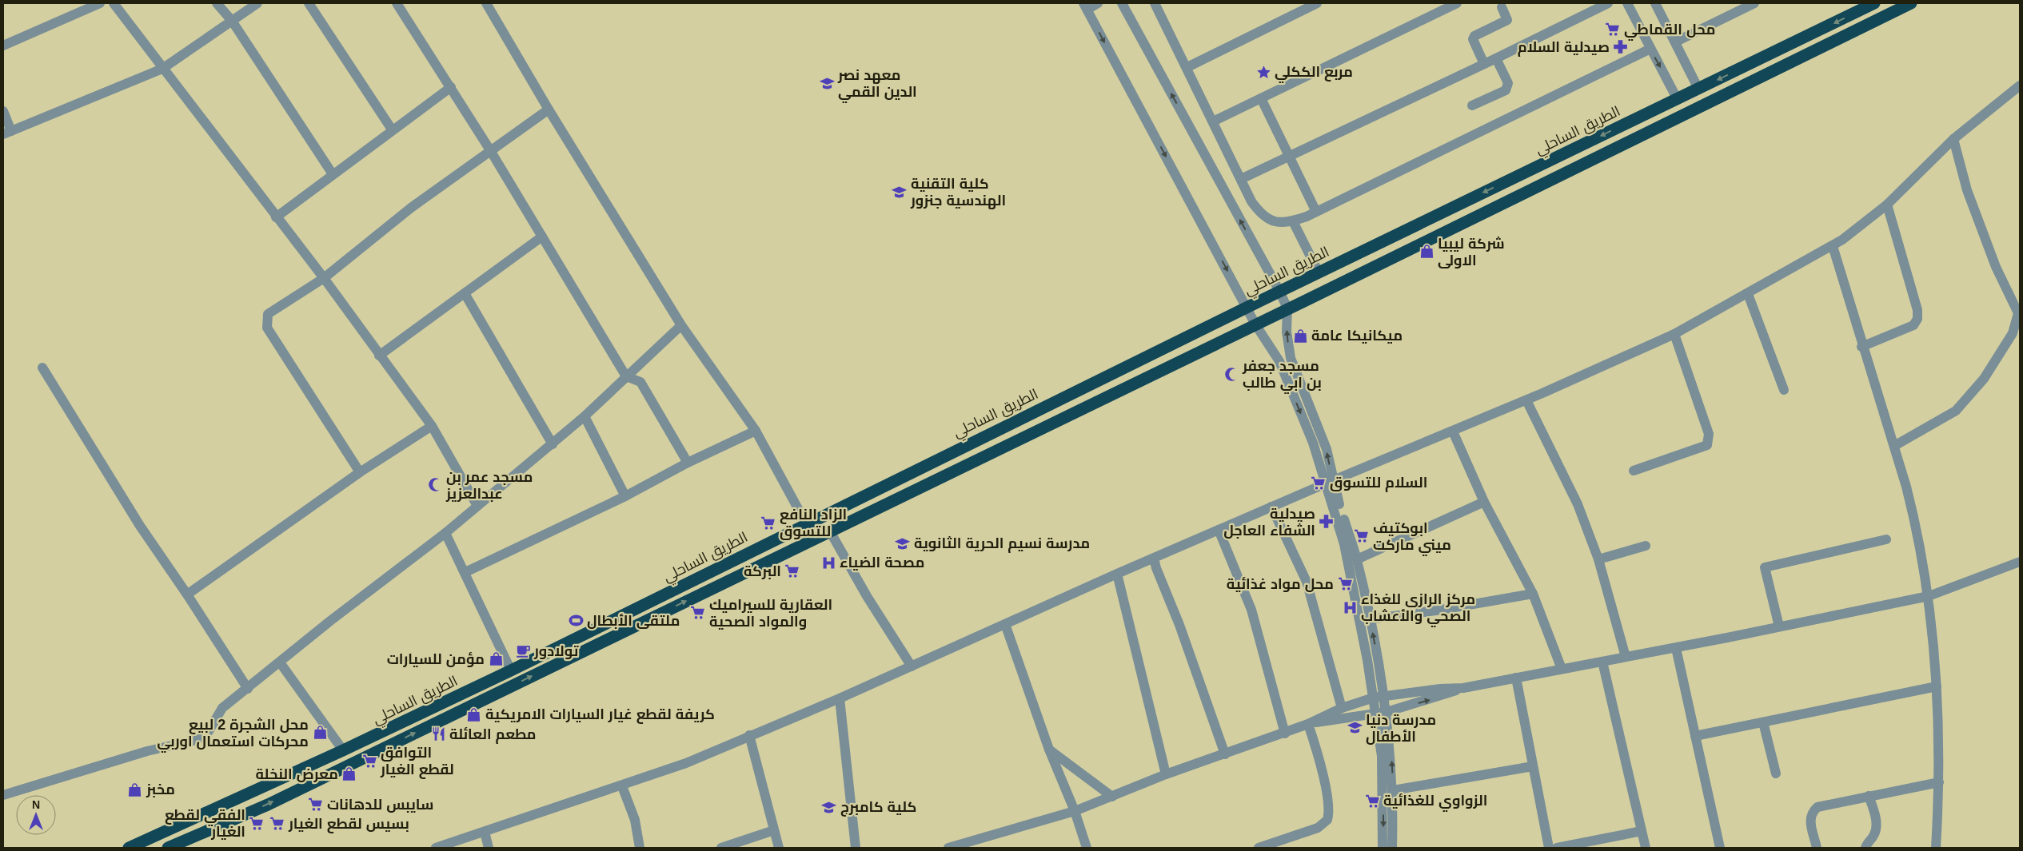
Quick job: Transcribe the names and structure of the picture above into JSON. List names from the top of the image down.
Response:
{
  "streets": {
    "highway": ["الطريق الساحلي"]
  },
  "places": {
    "supermarket": [
      "محل القماطي",
      "السلام للتسوق",
      "الزاد النافع للتسوق",
      "ابوكتيف ميني ماركت",
      "البركة",
      "محل مواد غذائية",
      "العقارية للسيراميك والمواد الصحية",
      "التوافق لقطع الغيار",
      "الزواوي للغذائية",
      "سايبس للدهانات",
      "الفقي لقطع الغيار",
      "بسيس لقطع الغيار"
    ],
    "pharmacy": ["صيدلية السلام", "صيدلية الشفاء العاجل"],
    "place": ["مربع الككلي"],
    "school or university": [
      "معهد نصر الدين القمي",
      "كلية التقنية الهندسية جنزور",
      "مدرسة نسيم الحرية الثانوية",
      "مدرسة دنيا الأطفال",
      "كلية كامبرج"
    ],
    "shop": [
      "شركة ليبيا الاولى",
      "ميكانيكا عامة",
      "مؤمن للسيارات",
      "كريفة لقطع غيار السيارات الامريكية",
      "محل الشجرة 2 لبيع محركات استعمال اوربي",
      "معرض النخلة",
      "مخبز"
    ],
    "mosque": ["مسجد جعفر بن ابي طالب", "مسجد عمر بن عبدالعزيز"],
    "hospital": ["مصحة الضياء", "مركز الرازي للغذاء الصحي والأعشاب"],
    "sports": ["ملتقى الأبطال"],
    "cafe": ["تولادور"],
    "restaurant": ["مطعم العائلة"]
  },
  "north": "top"
}
